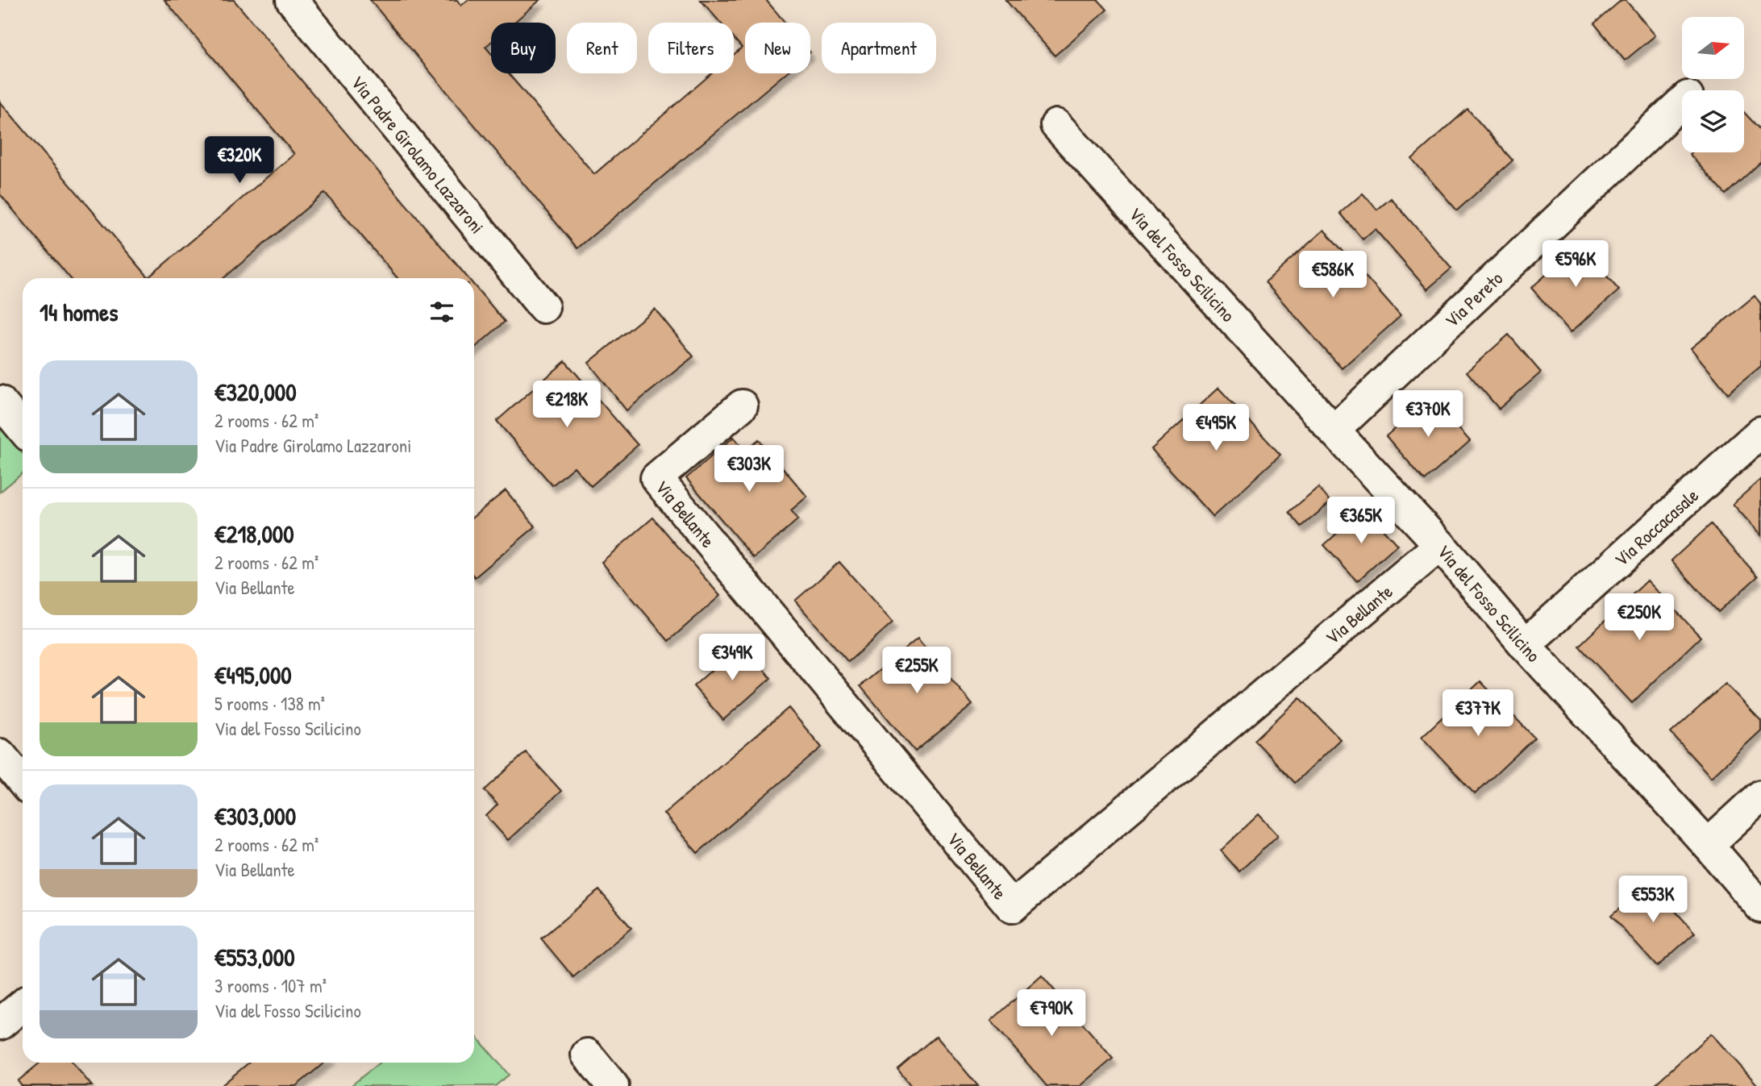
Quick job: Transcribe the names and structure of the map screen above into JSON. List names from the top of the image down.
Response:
{
  "streets": {
    "street": [
      "Via Padre Girolamo Lazzaroni",
      "Via del Fosso Scilicino",
      "Via Pereto",
      "Via Bellante",
      "Via Roccacasale"
    ]
  },
  "crossings": [
    ["Via del Fosso Scilicino", "Via Pereto"],
    ["Via del Fosso Scilicino", "Via Bellante"],
    ["Via del Fosso Scilicino", "Via Roccacasale"]
  ],
  "north": "right",
  "page": {
    "chip": [
      "Buy",
      "Rent",
      "Filters",
      "New",
      "Apartment"
    ],
    "price": [
      "€320K",
      "€596K",
      "€586K",
      "€218K",
      "€370K",
      "€495K",
      "€303K",
      "€365K",
      "€250K",
      "€349K",
      "€255K",
      "€377K",
      "€553K",
      "€790K"
    ],
    "heading": "14 homes",
    "list": [
      {
        "name": "€320,000",
        "note": "2 rooms · 62 m² · Via Padre Girolamo Lazzaroni"
      },
      {
        "name": "€218,000",
        "note": "2 rooms · 62 m² · Via Bellante"
      },
      {
        "name": "€495,000",
        "note": "5 rooms · 138 m² · Via del Fosso Scilicino"
      },
      {
        "name": "€303,000",
        "note": "2 rooms · 62 m² · Via Bellante"
      },
      {
        "name": "€553,000",
        "note": "3 rooms · 107 m² · Via del Fosso Scilicino"
      }
    ]
  }
}
